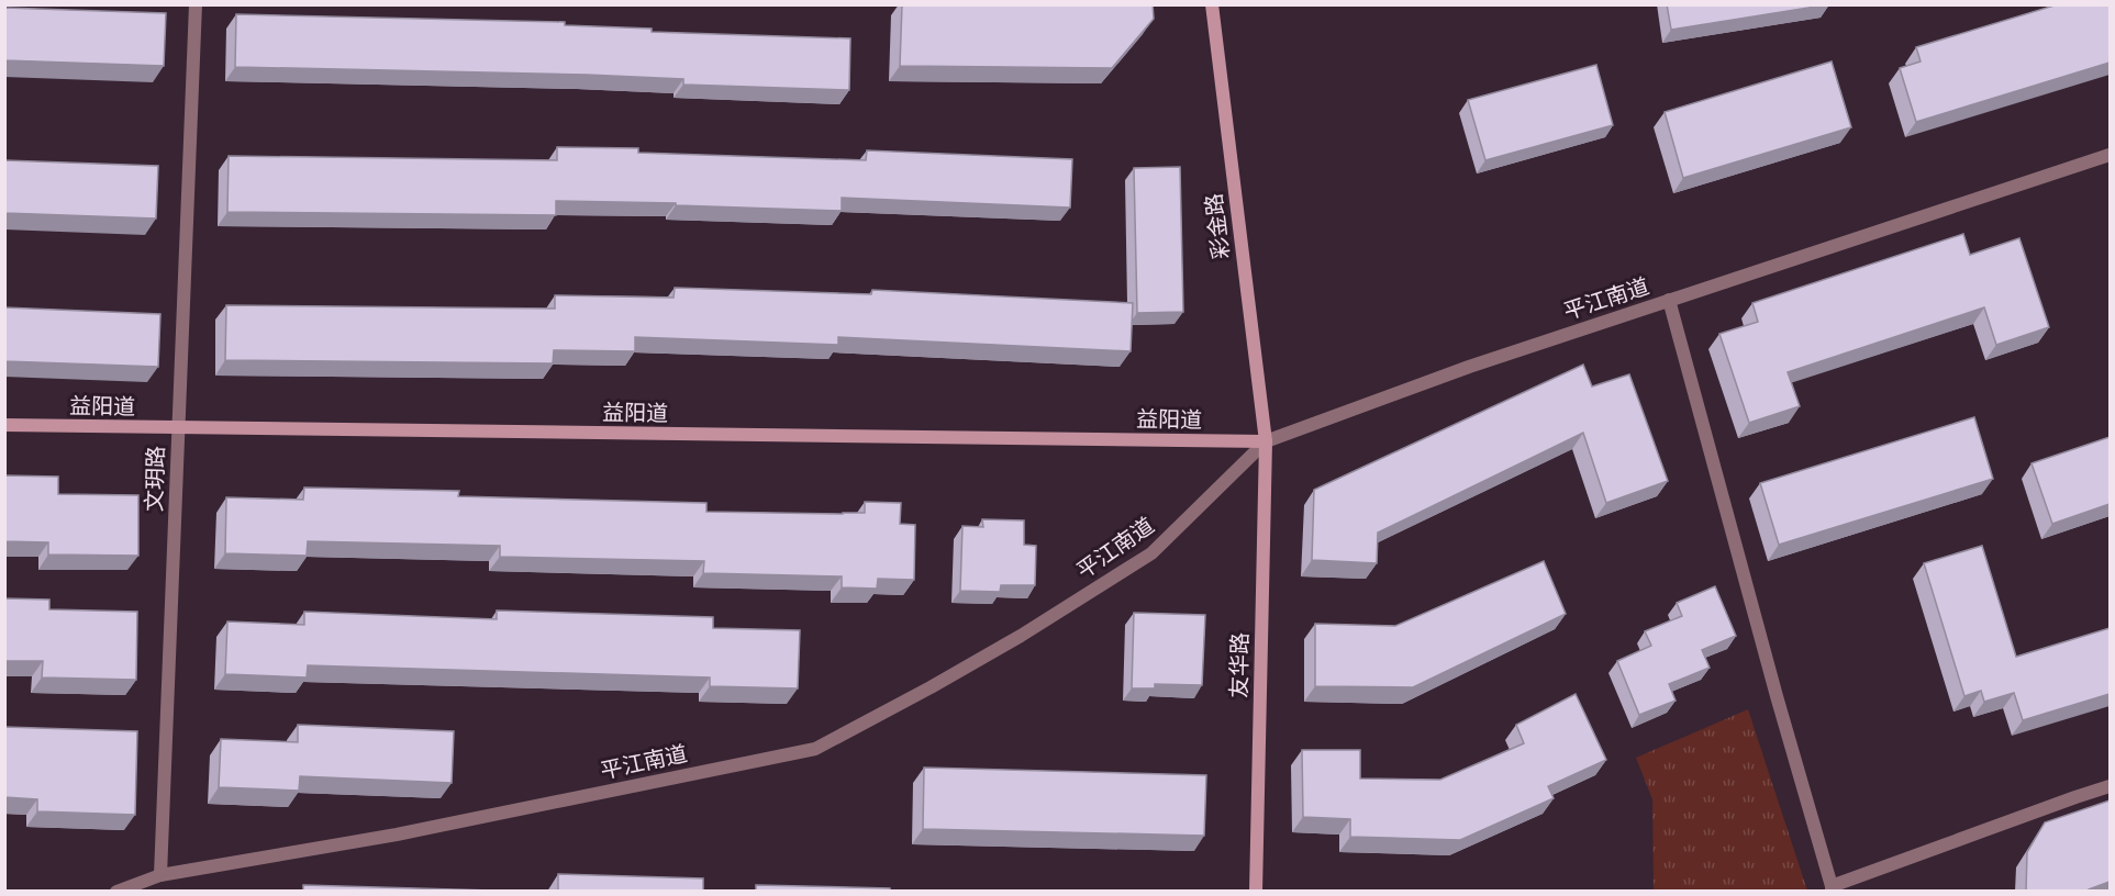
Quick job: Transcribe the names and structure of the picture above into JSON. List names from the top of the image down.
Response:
{
  "streets": {
    "street": [
      "彩金路",
      "平江南道",
      "益阳道",
      "文玥路",
      "友华路"
    ]
  },
  "crossings": [
    ["彩金路", "平江南道"],
    ["彩金路", "益阳道"],
    ["彩金路", "友华路"],
    ["平江南道", "益阳道"],
    ["平江南道", "文玥路"],
    ["平江南道", "友华路"],
    ["益阳道", "文玥路"],
    ["益阳道", "友华路"]
  ]
}
